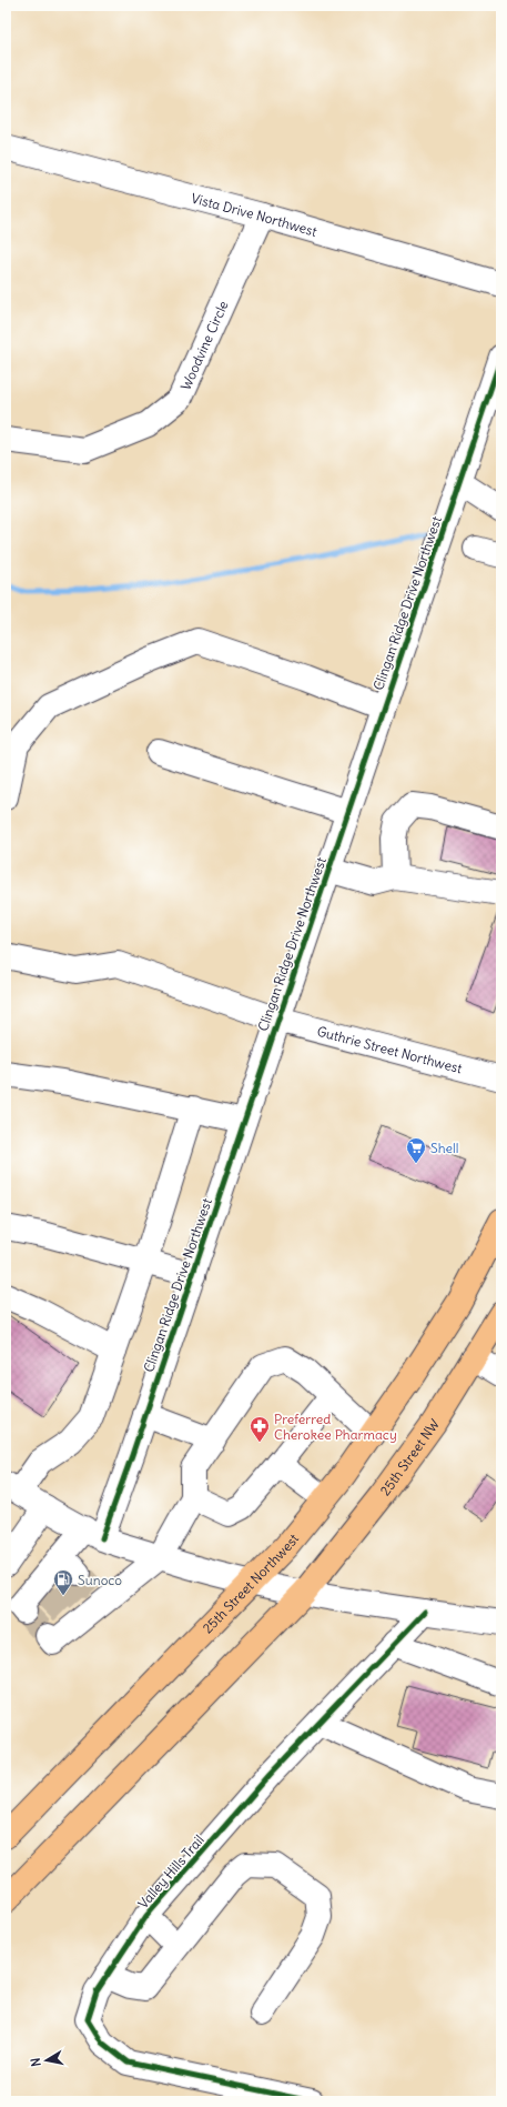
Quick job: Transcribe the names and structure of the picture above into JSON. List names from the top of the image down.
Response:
{
  "streets": {
    "highway": ["25th Street NW", "25th Street Northwest"],
    "street": [
      "Vista Drive Northwest",
      "Woodvine Circle",
      "Clingan Ridge Drive Northwest",
      "Guthrie Street Northwest",
      "Valley Hills Trail"
    ]
  },
  "crossings": [
    ["Vista Drive Northwest", "Woodvine Circle"],
    ["Clingan Ridge Drive Northwest", "Guthrie Street Northwest"]
  ],
  "places": {
    "supermarket": ["Shell"],
    "pharmacy": ["Preferred Cherokee Pharmacy"],
    "fuel station": ["Sunoco"]
  },
  "north": "left"
}
